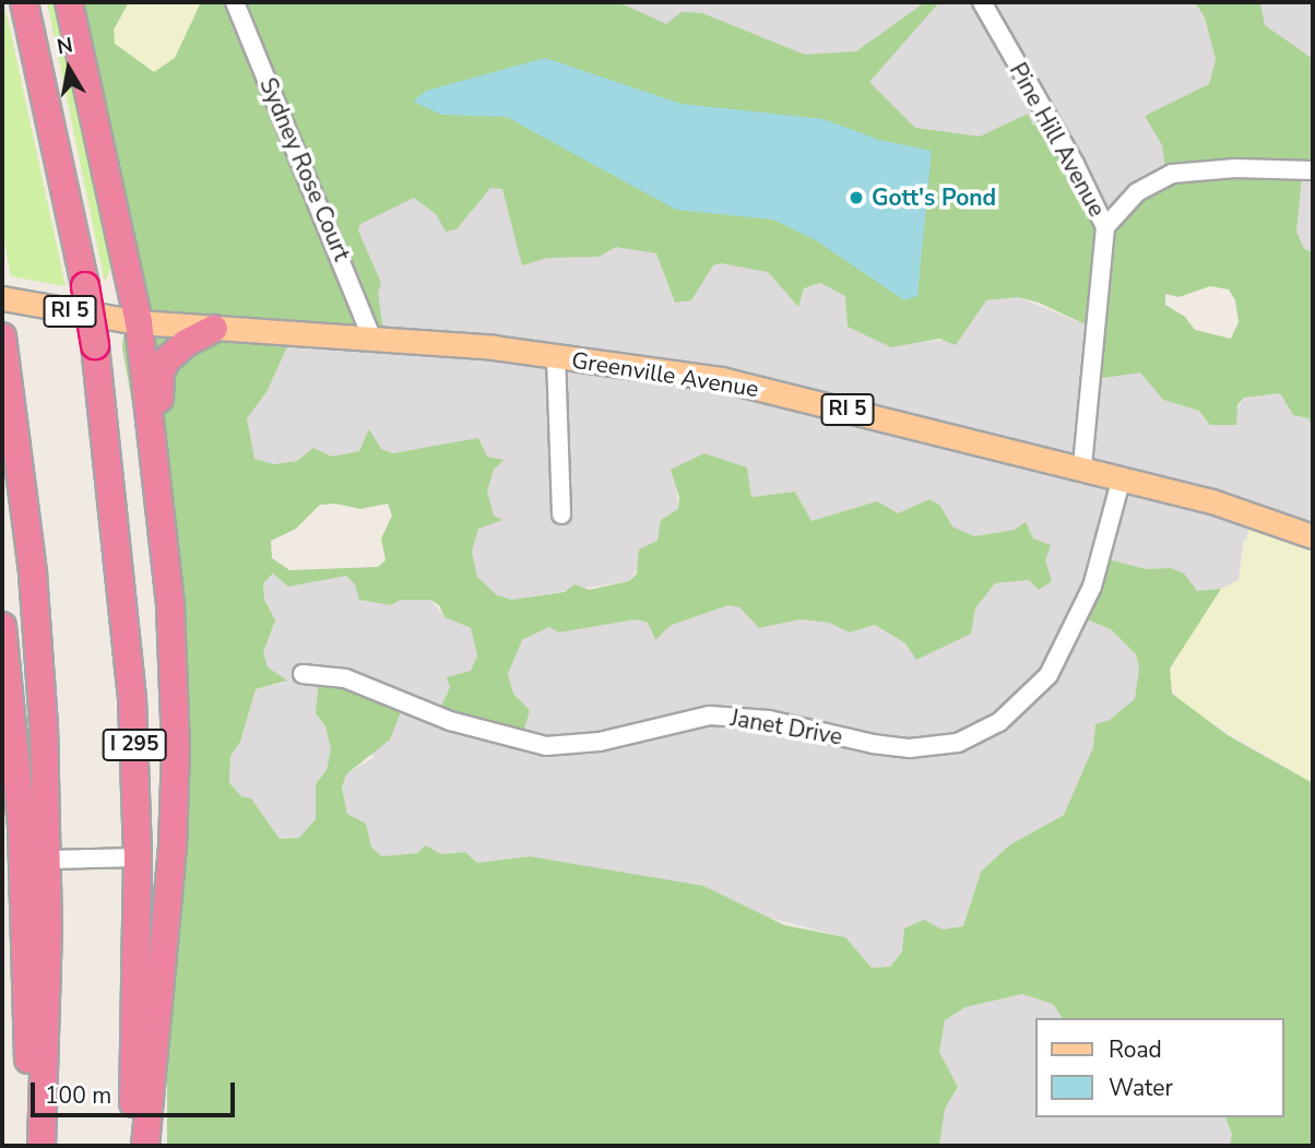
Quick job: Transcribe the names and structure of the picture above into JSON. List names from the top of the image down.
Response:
{
  "streets": {
    "highway": ["I 295"],
    "main road": ["RI 5", "Greenville Avenue"],
    "street": ["Pine Hill Avenue", "Sydney Rose Court", "Janet Drive"]
  },
  "crossings": [
    ["Pine Hill Avenue", "Greenville Avenue"],
    ["Sydney Rose Court", "Greenville Avenue"],
    ["Greenville Avenue", "Janet Drive"]
  ],
  "places": ["Gott's Pond"],
  "legend": ["Road", "Water"],
  "scale_bar": "100 m",
  "north": "top"
}
